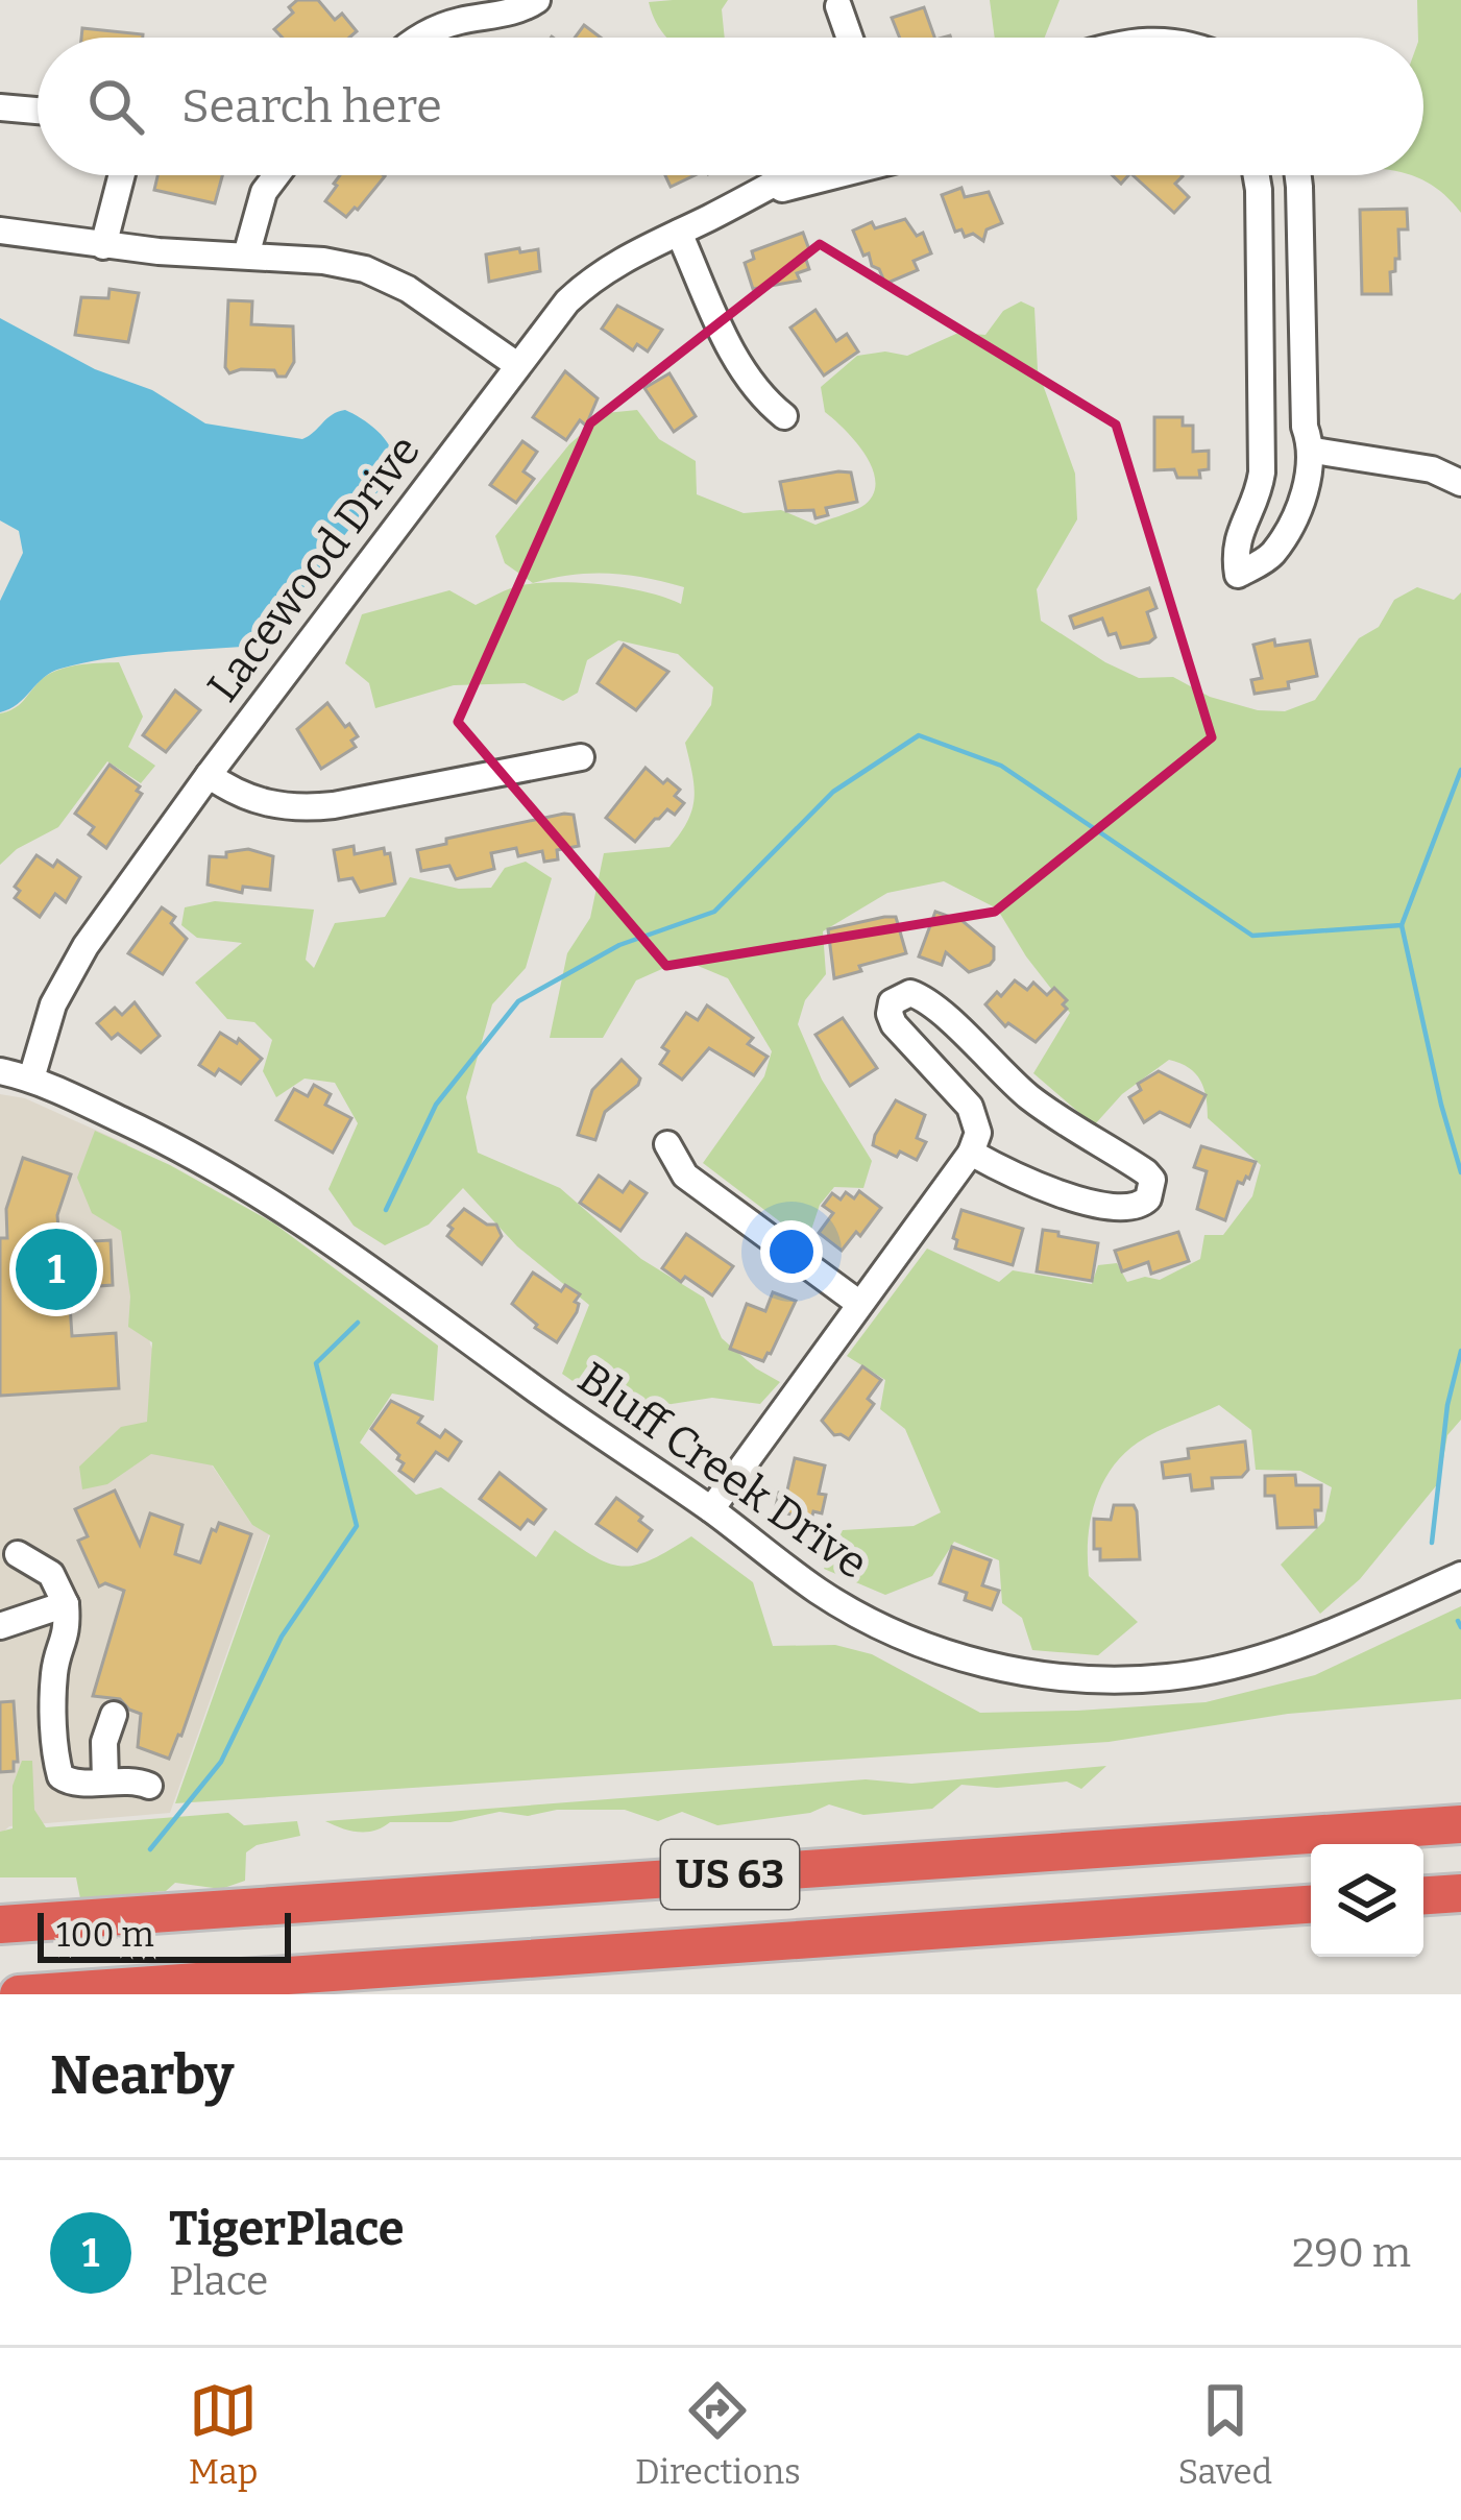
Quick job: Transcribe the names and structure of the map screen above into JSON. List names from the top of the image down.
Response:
{
  "streets": {
    "highway": ["US 63"],
    "street": ["Lacewood Drive", "Bluff Creek Drive"]
  },
  "crossings": [
    ["Lacewood Drive", "Bluff Creek Drive"]
  ],
  "scale_bar": "100 m",
  "page": {
    "search": "Search here",
    "pins": "1",
    "scale": "100 m",
    "heading": "Nearby",
    "list": [
      {
        "mark": "1",
        "name": "TigerPlace",
        "note": "Place",
        "value": "290 m"
      }
    ],
    "nav": ["Map", "Directions", "Saved"]
  }
}
